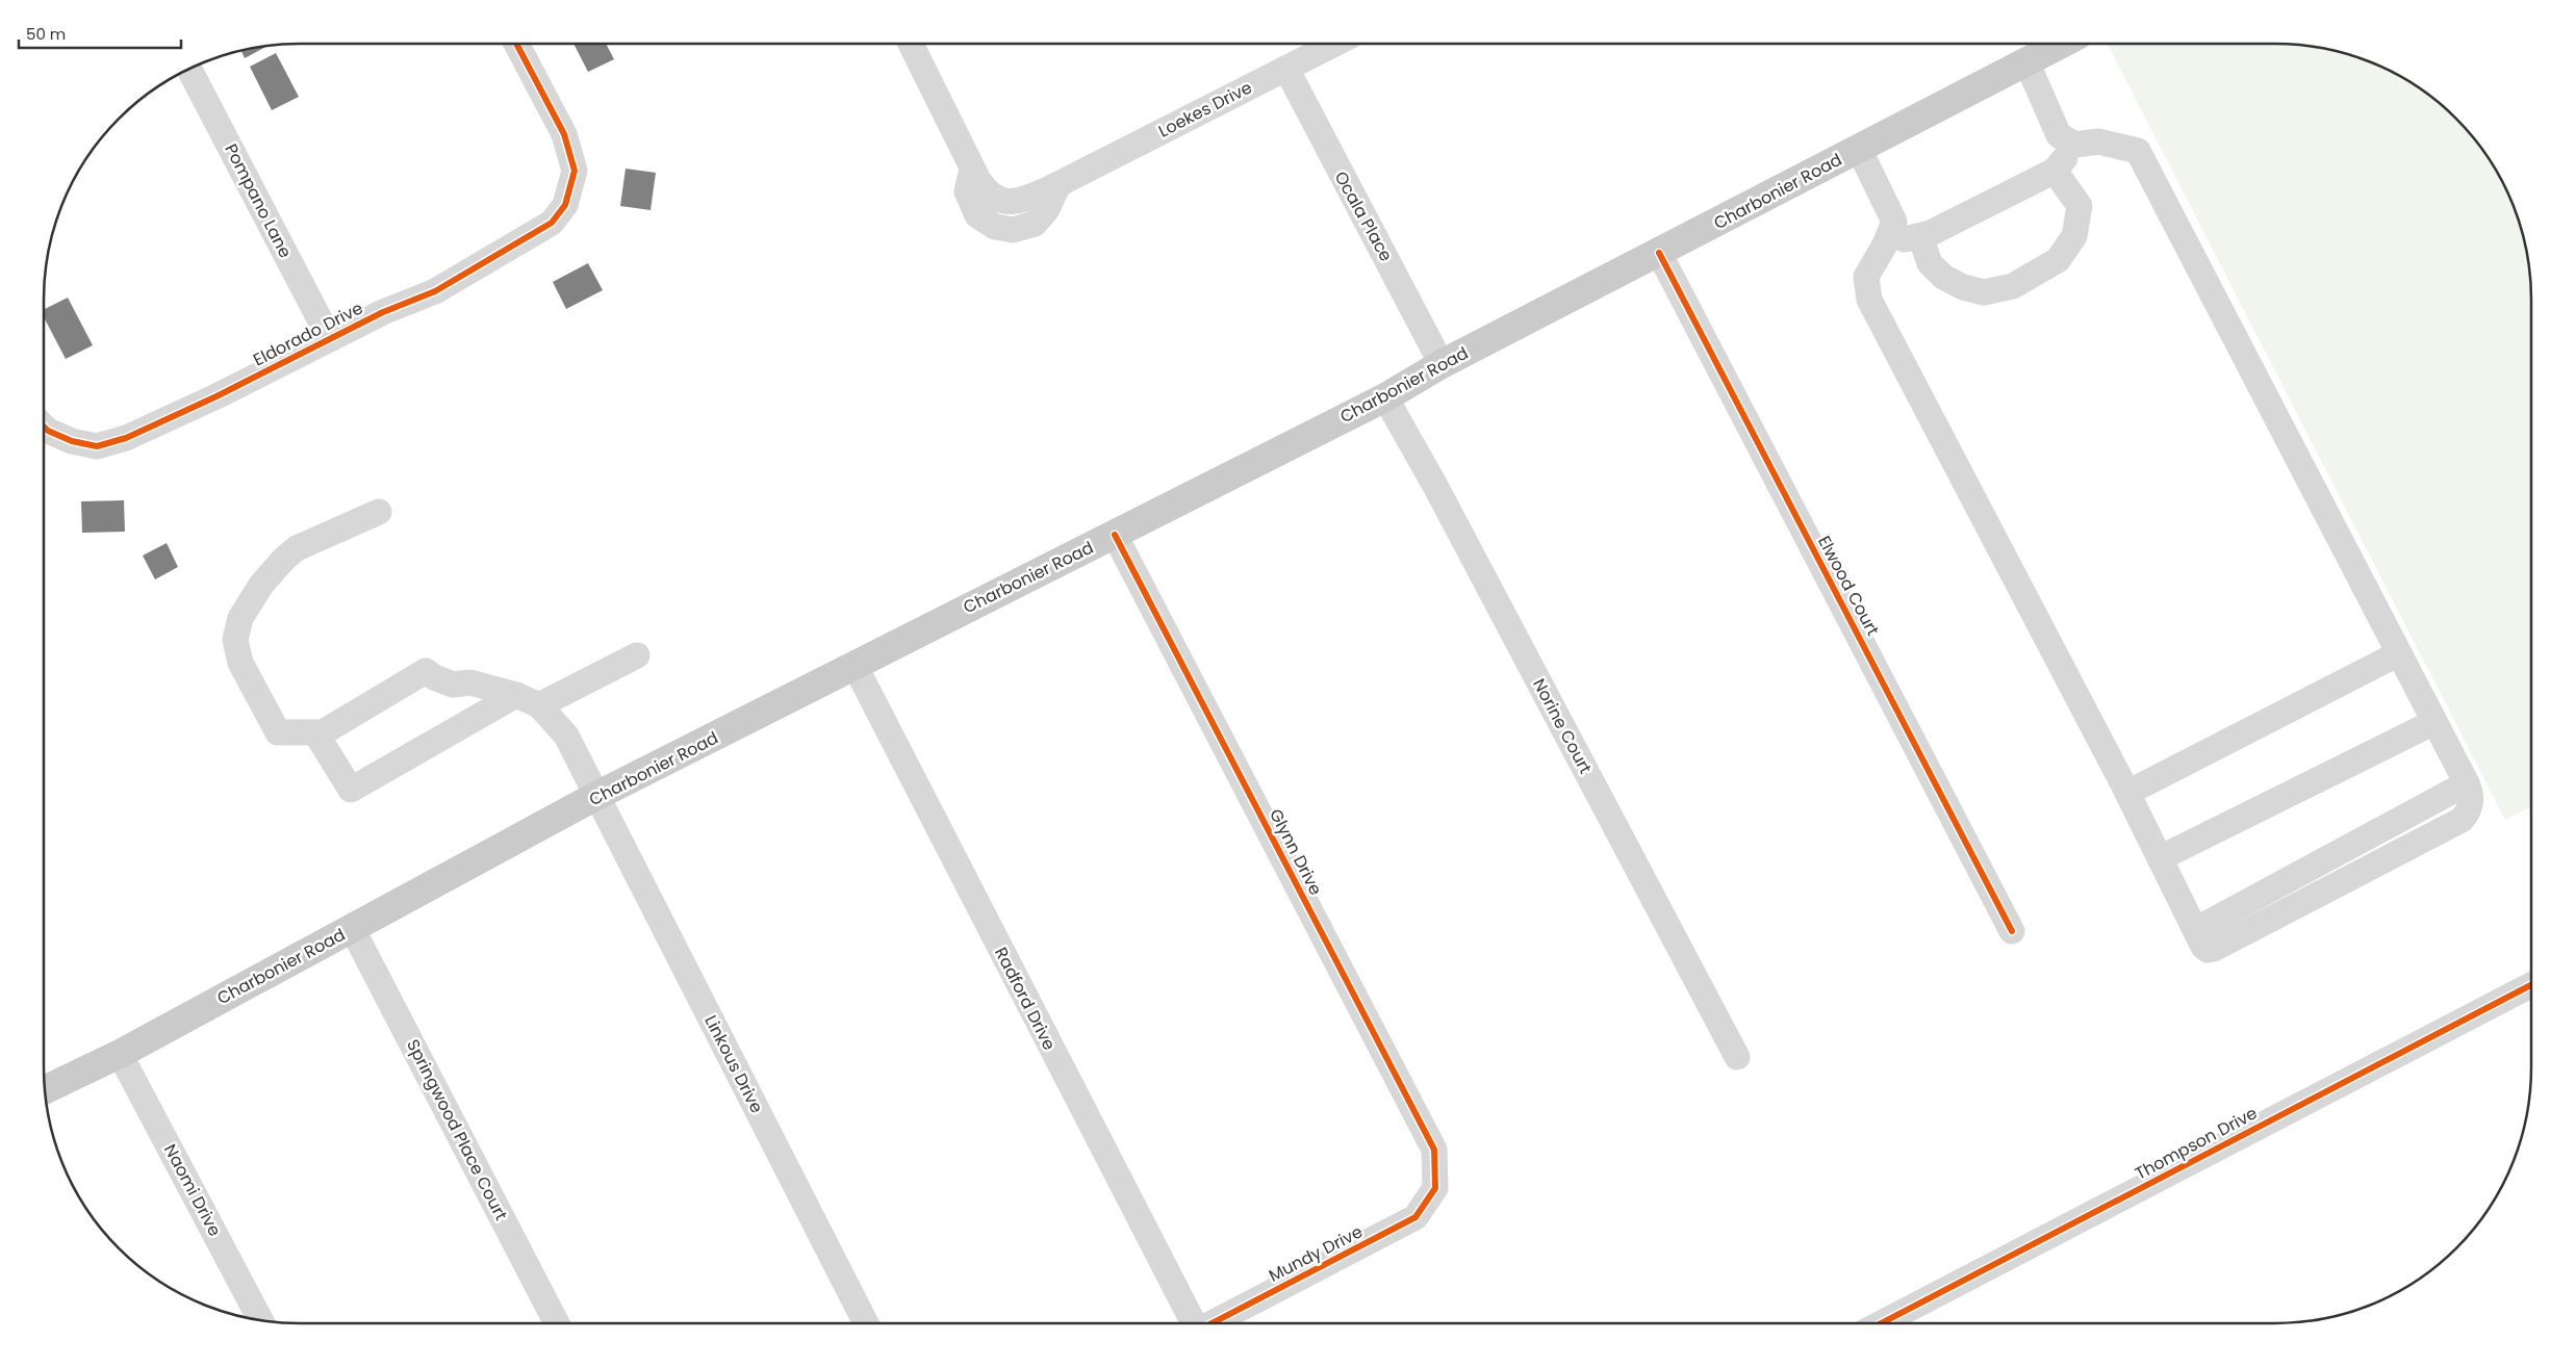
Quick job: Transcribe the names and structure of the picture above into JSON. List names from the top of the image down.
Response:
{
  "streets": {
    "main road": ["Charbonier Road"],
    "street": [
      "Loekes Drive",
      "Pompano Lane",
      "Ocala Place",
      "Eldorado Drive",
      "Elwood Court",
      "Norine Court",
      "Glynn Drive",
      "Radford Drive",
      "Linkous Drive",
      "Springwood Place Court",
      "Thompson Drive",
      "Naomi Drive",
      "Mundy Drive"
    ]
  },
  "crossings": [
    ["Loekes Drive", "Ocala Place"],
    ["Charbonier Road", "Ocala Place"],
    ["Charbonier Road", "Elwood Court"],
    ["Charbonier Road", "Norine Court"],
    ["Charbonier Road", "Glynn Drive"],
    ["Charbonier Road", "Radford Drive"],
    ["Charbonier Road", "Linkous Drive"],
    ["Charbonier Road", "Springwood Place Court"],
    ["Charbonier Road", "Naomi Drive"],
    ["Pompano Lane", "Eldorado Drive"],
    ["Glynn Drive", "Mundy Drive"]
  ],
  "scale_bar": "50 m"
}
